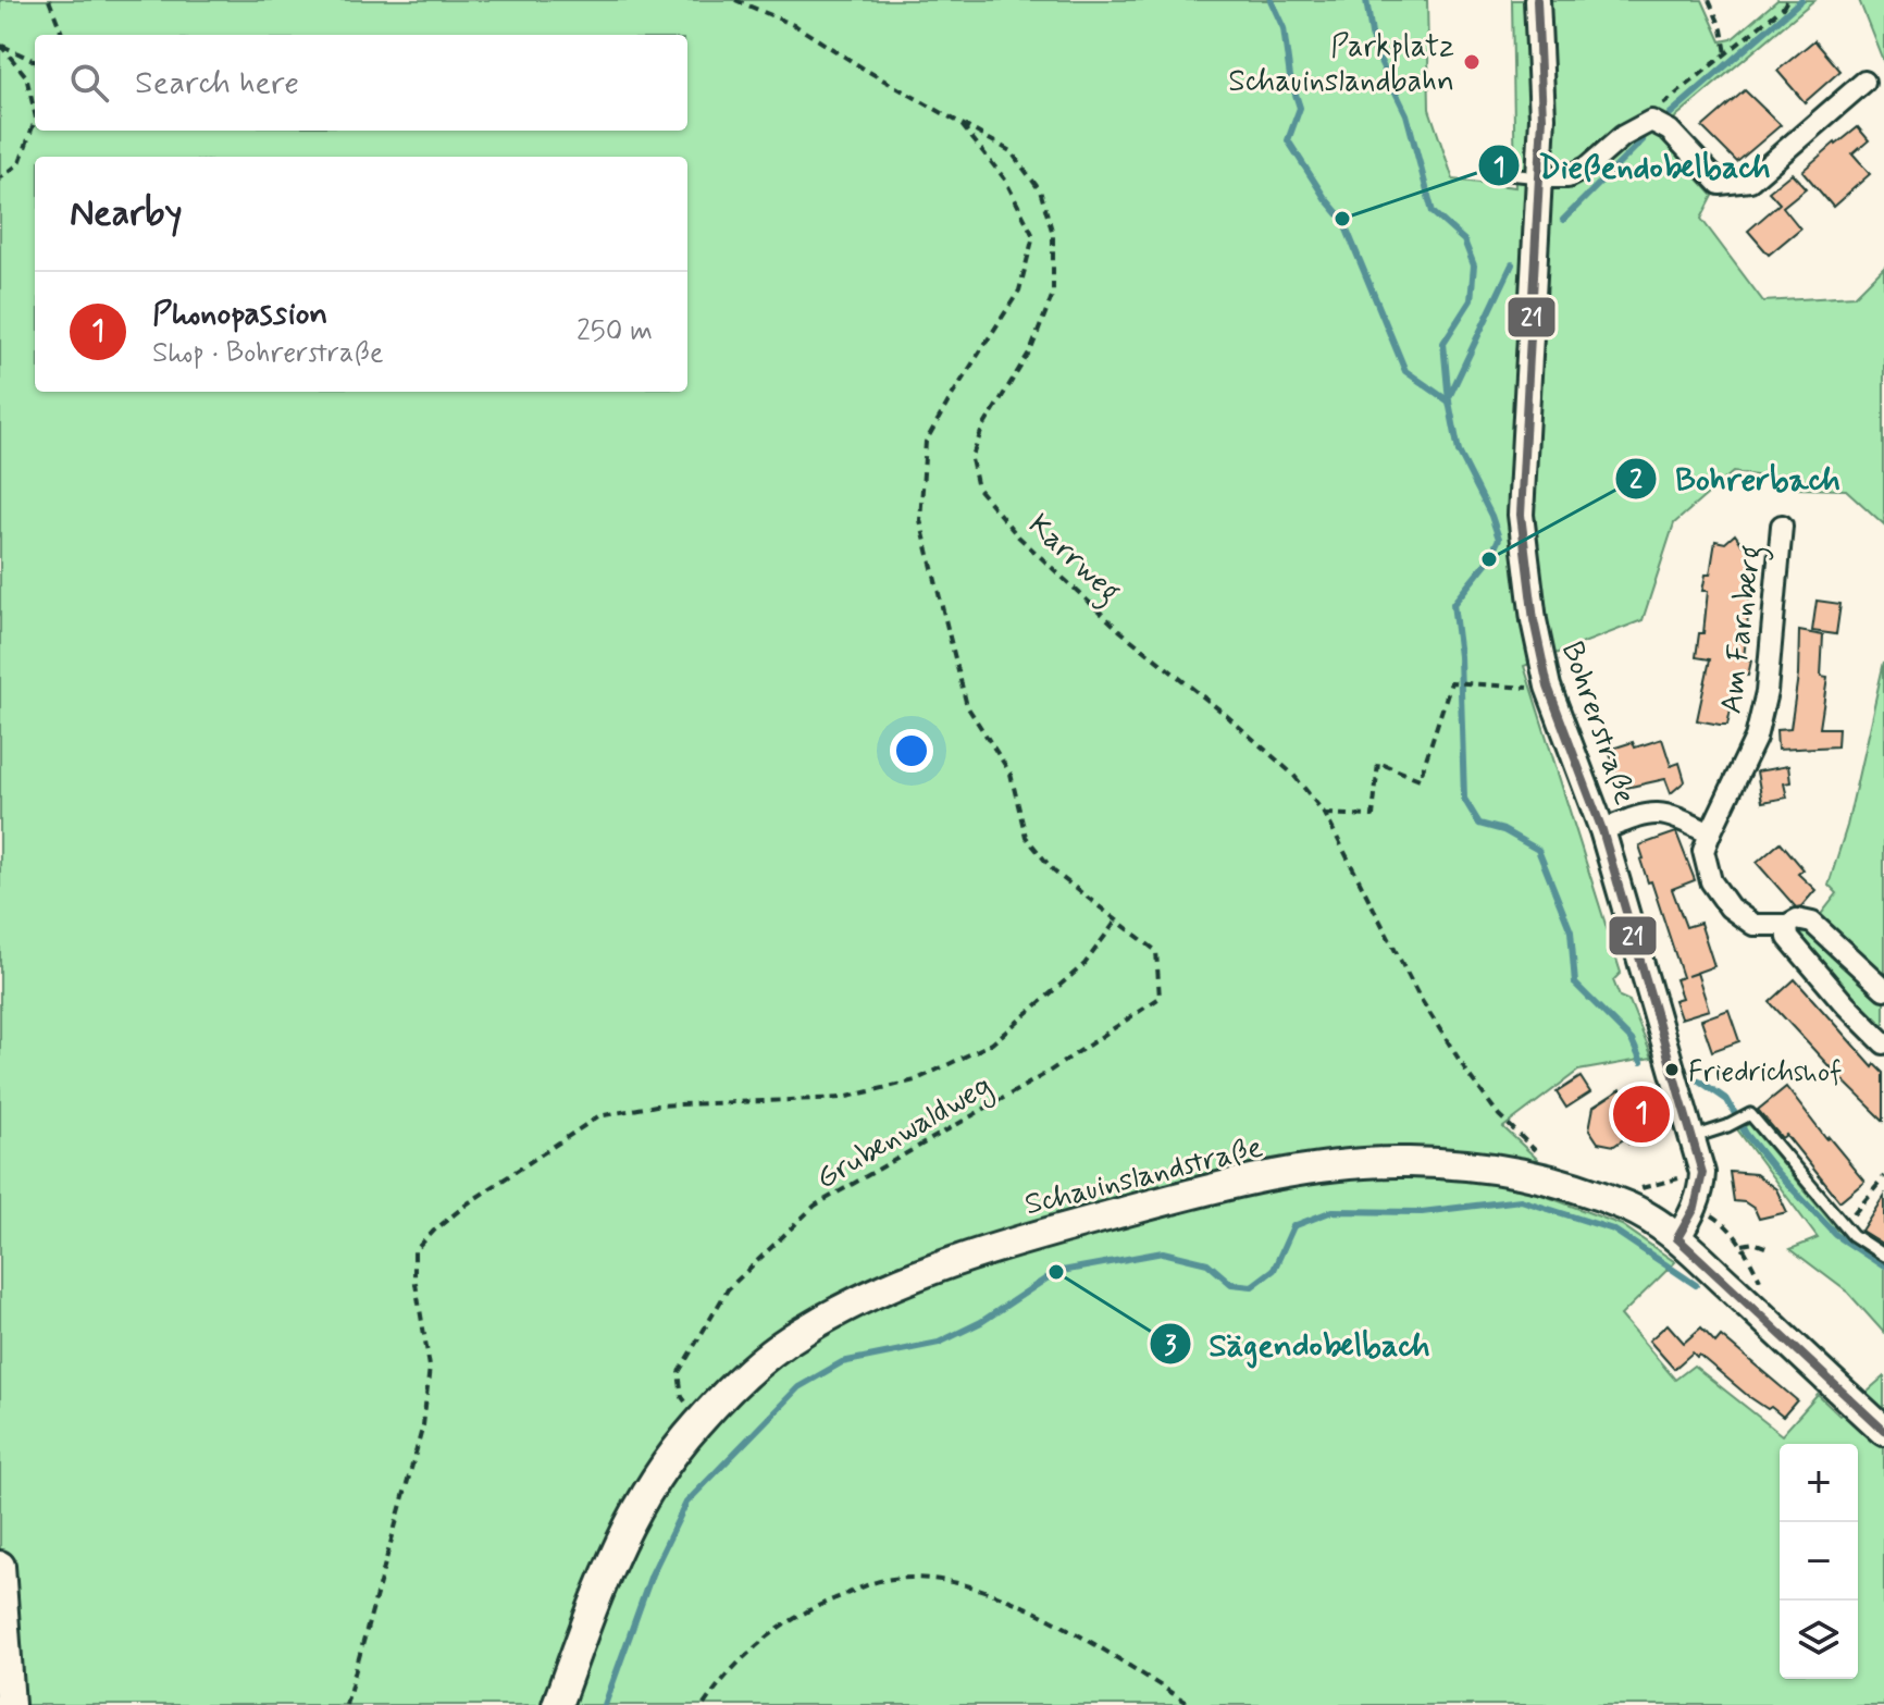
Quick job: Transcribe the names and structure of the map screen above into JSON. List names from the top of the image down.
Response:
{
  "streets": {
    "main road": ["Schauinslandstraße"],
    "street": ["Am Farnberg", "Bohrerstraße"],
    "path": ["Karrweg", "Grubenwaldweg"]
  },
  "crossings": [
    ["Karrweg", "Schauinslandstraße"],
    ["Bohrerstraße", "Schauinslandstraße"],
    ["Grubenwaldweg", "Schauinslandstraße"]
  ],
  "places": [
    "Parkplatz Schauinslandbahn",
    "Dießendobelbach",
    "Bohrerbach",
    "Friedrichshof",
    "Sägendobelbach"
  ],
  "lines": ["transit line 21"],
  "page": {
    "search": "Search here",
    "heading": "Nearby",
    "list": [
      {
        "mark": "1",
        "name": "Phonopassion",
        "note": "Shop · Bohrerstraße",
        "value": "250 m"
      }
    ],
    "pins": "1",
    "map_buttons": ["+", "−"]
  }
}
